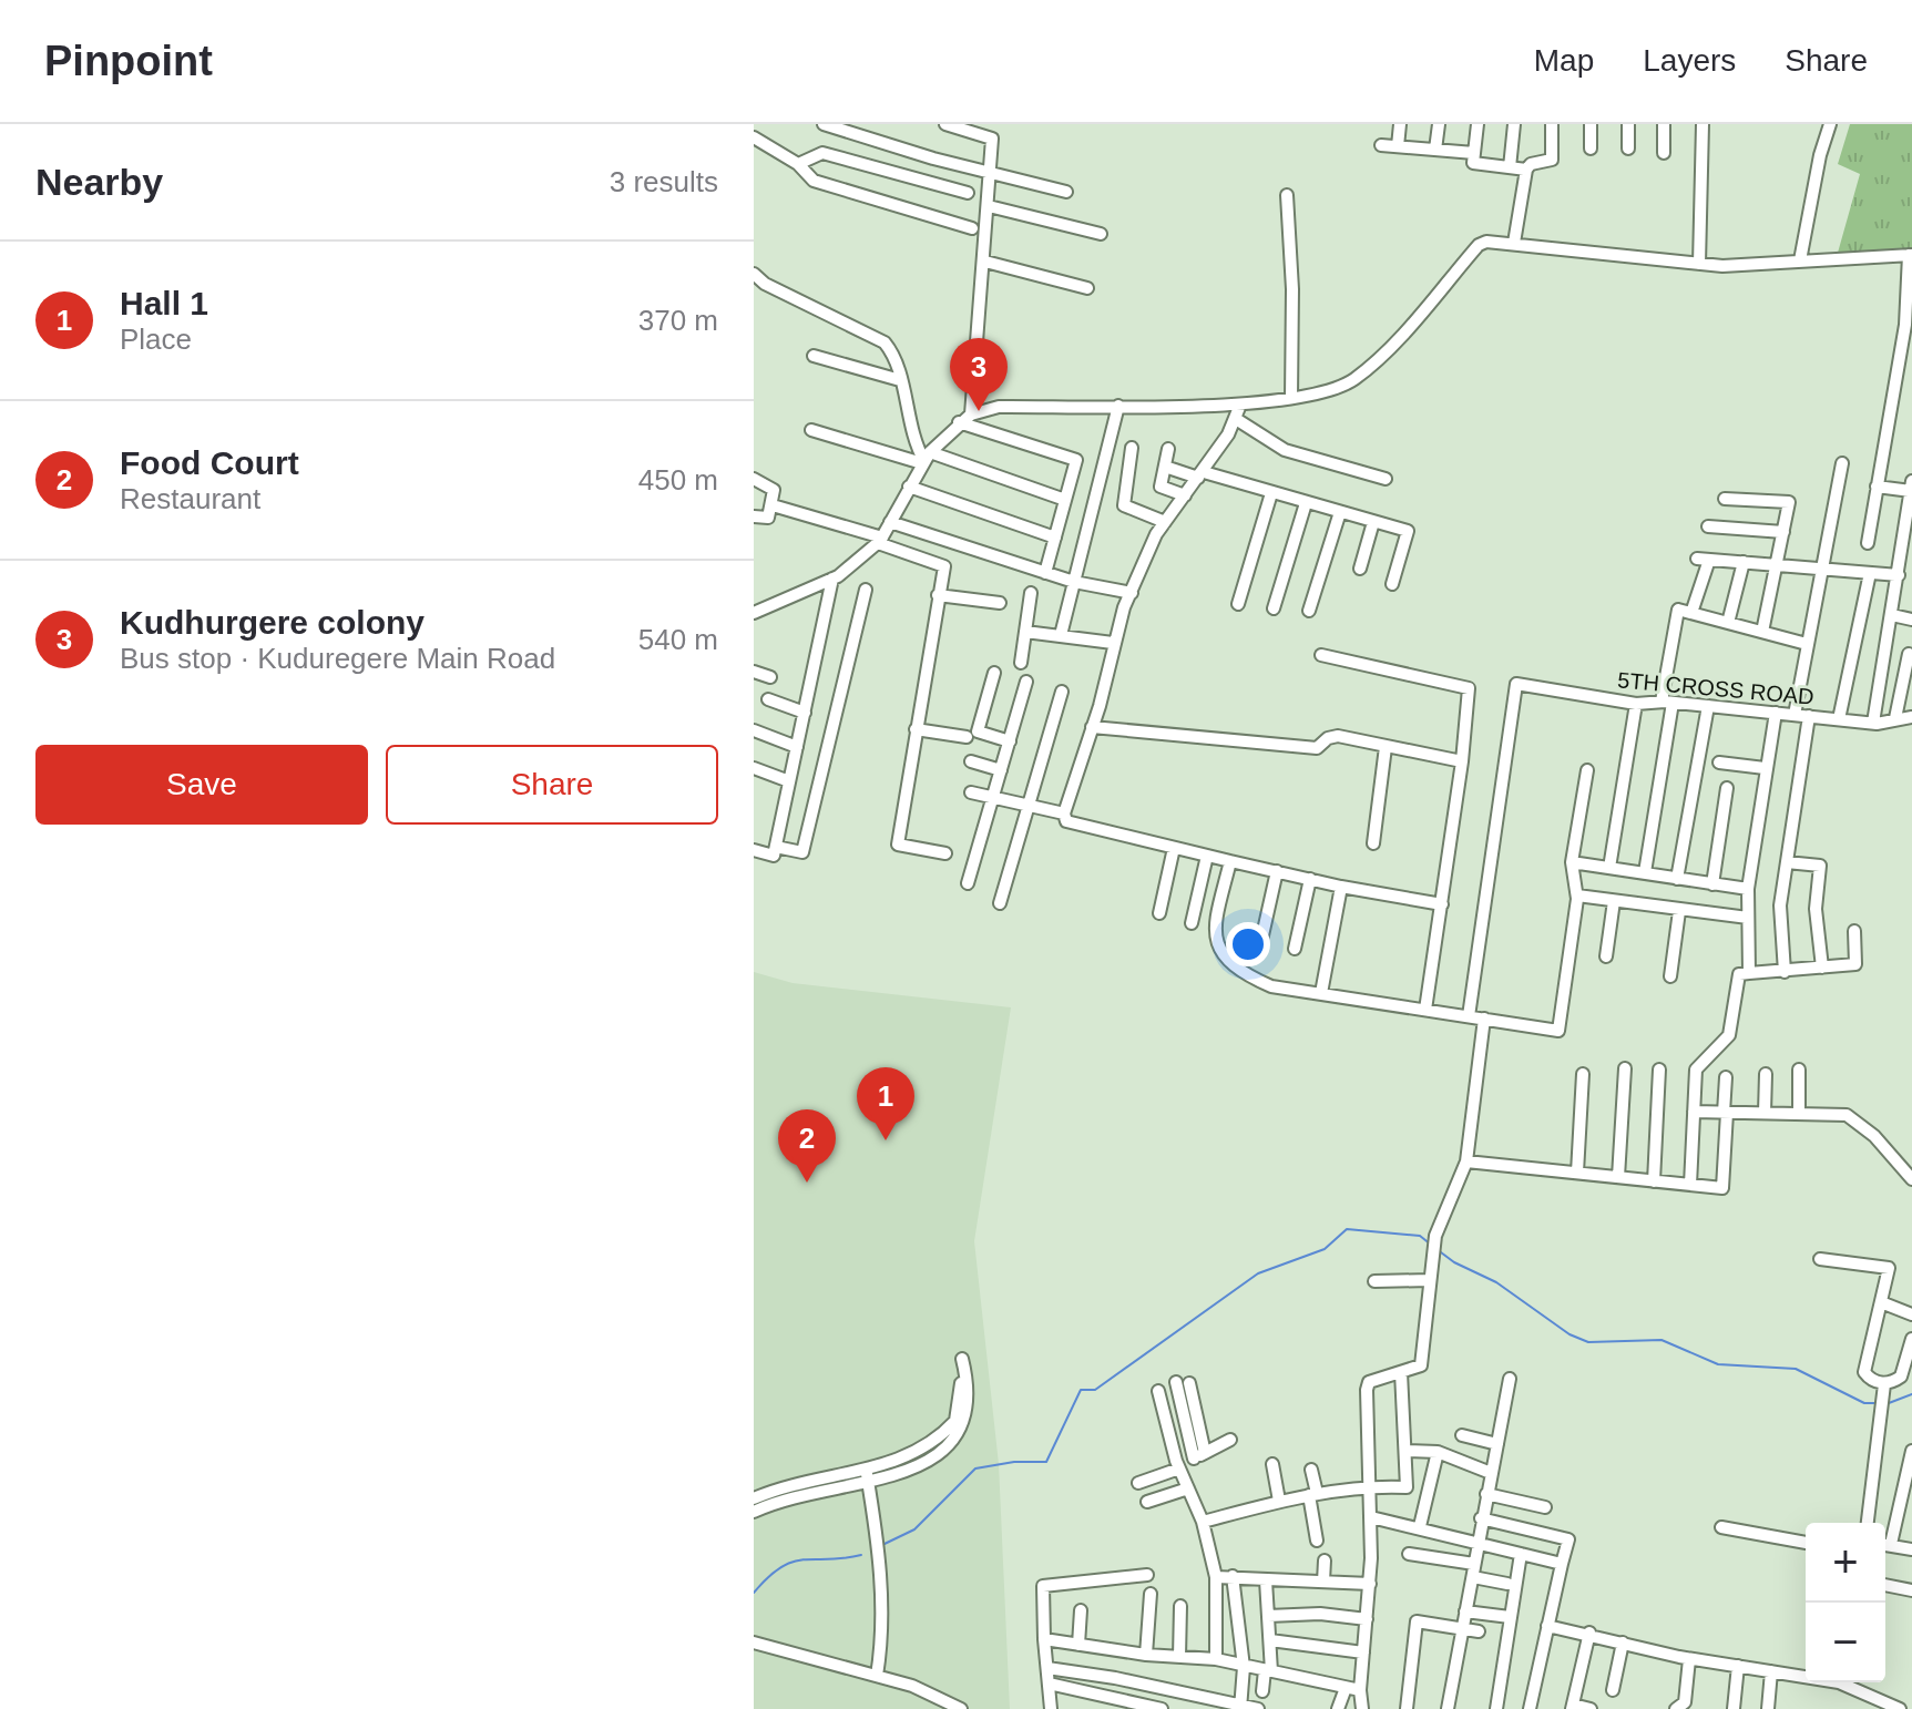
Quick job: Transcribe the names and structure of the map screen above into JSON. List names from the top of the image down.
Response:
{
  "streets": {
    "street": ["5TH CROSS ROAD"]
  },
  "page": {
    "header": "Pinpoint",
    "nav": ["Map", "Layers", "Share"],
    "heading": ["Nearby", "3 results"],
    "list": [
      {
        "mark": "1",
        "name": "Hall 1",
        "note": "Place",
        "value": "370 m"
      },
      {
        "mark": "2",
        "name": "Food Court",
        "note": "Restaurant",
        "value": "450 m"
      },
      {
        "mark": "3",
        "name": "Kudhurgere colony",
        "note": "Bus stop · Kuduregere Main Road",
        "value": "540 m"
      }
    ],
    "pins": ["3", "1", "2"],
    "buttons": ["Save", "Share"],
    "map_buttons": ["+", "−"]
  }
}
